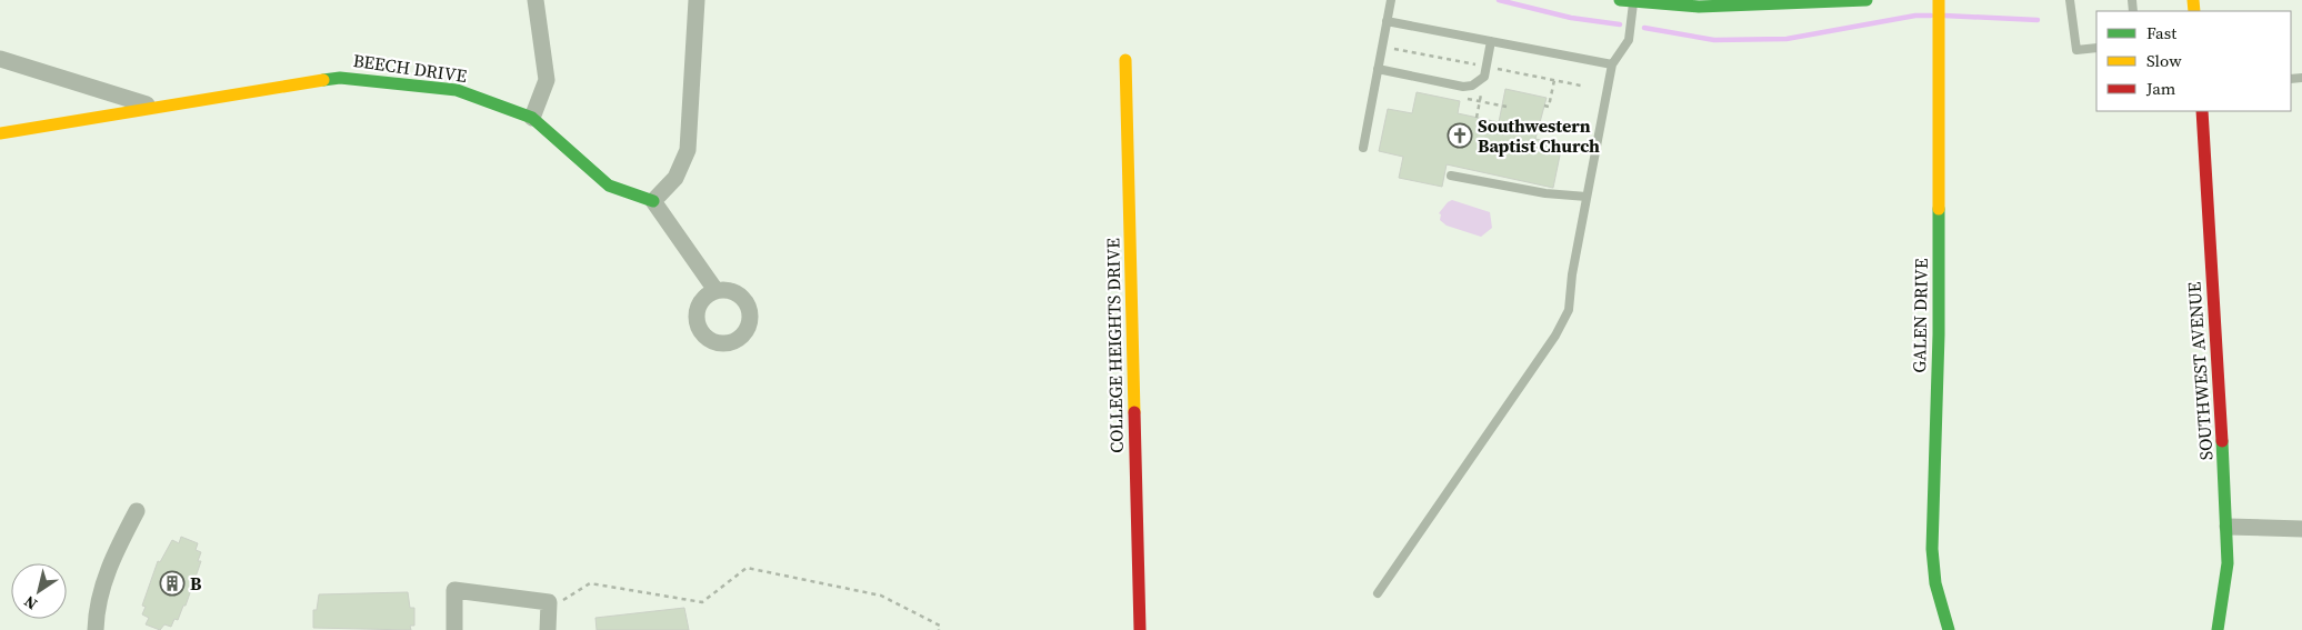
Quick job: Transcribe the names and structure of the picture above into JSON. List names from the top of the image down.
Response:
{
  "streets": {
    "street": [
      "BEECH DRIVE",
      "GALEN DRIVE",
      "COLLEGE HEIGHTS DRIVE",
      "SOUTHWEST AVENUE"
    ]
  },
  "places": {
    "church": ["Southwestern Baptist Church"],
    "building": ["B"]
  },
  "legend": ["Fast", "Slow", "Jam"],
  "north": "bottom left"
}
